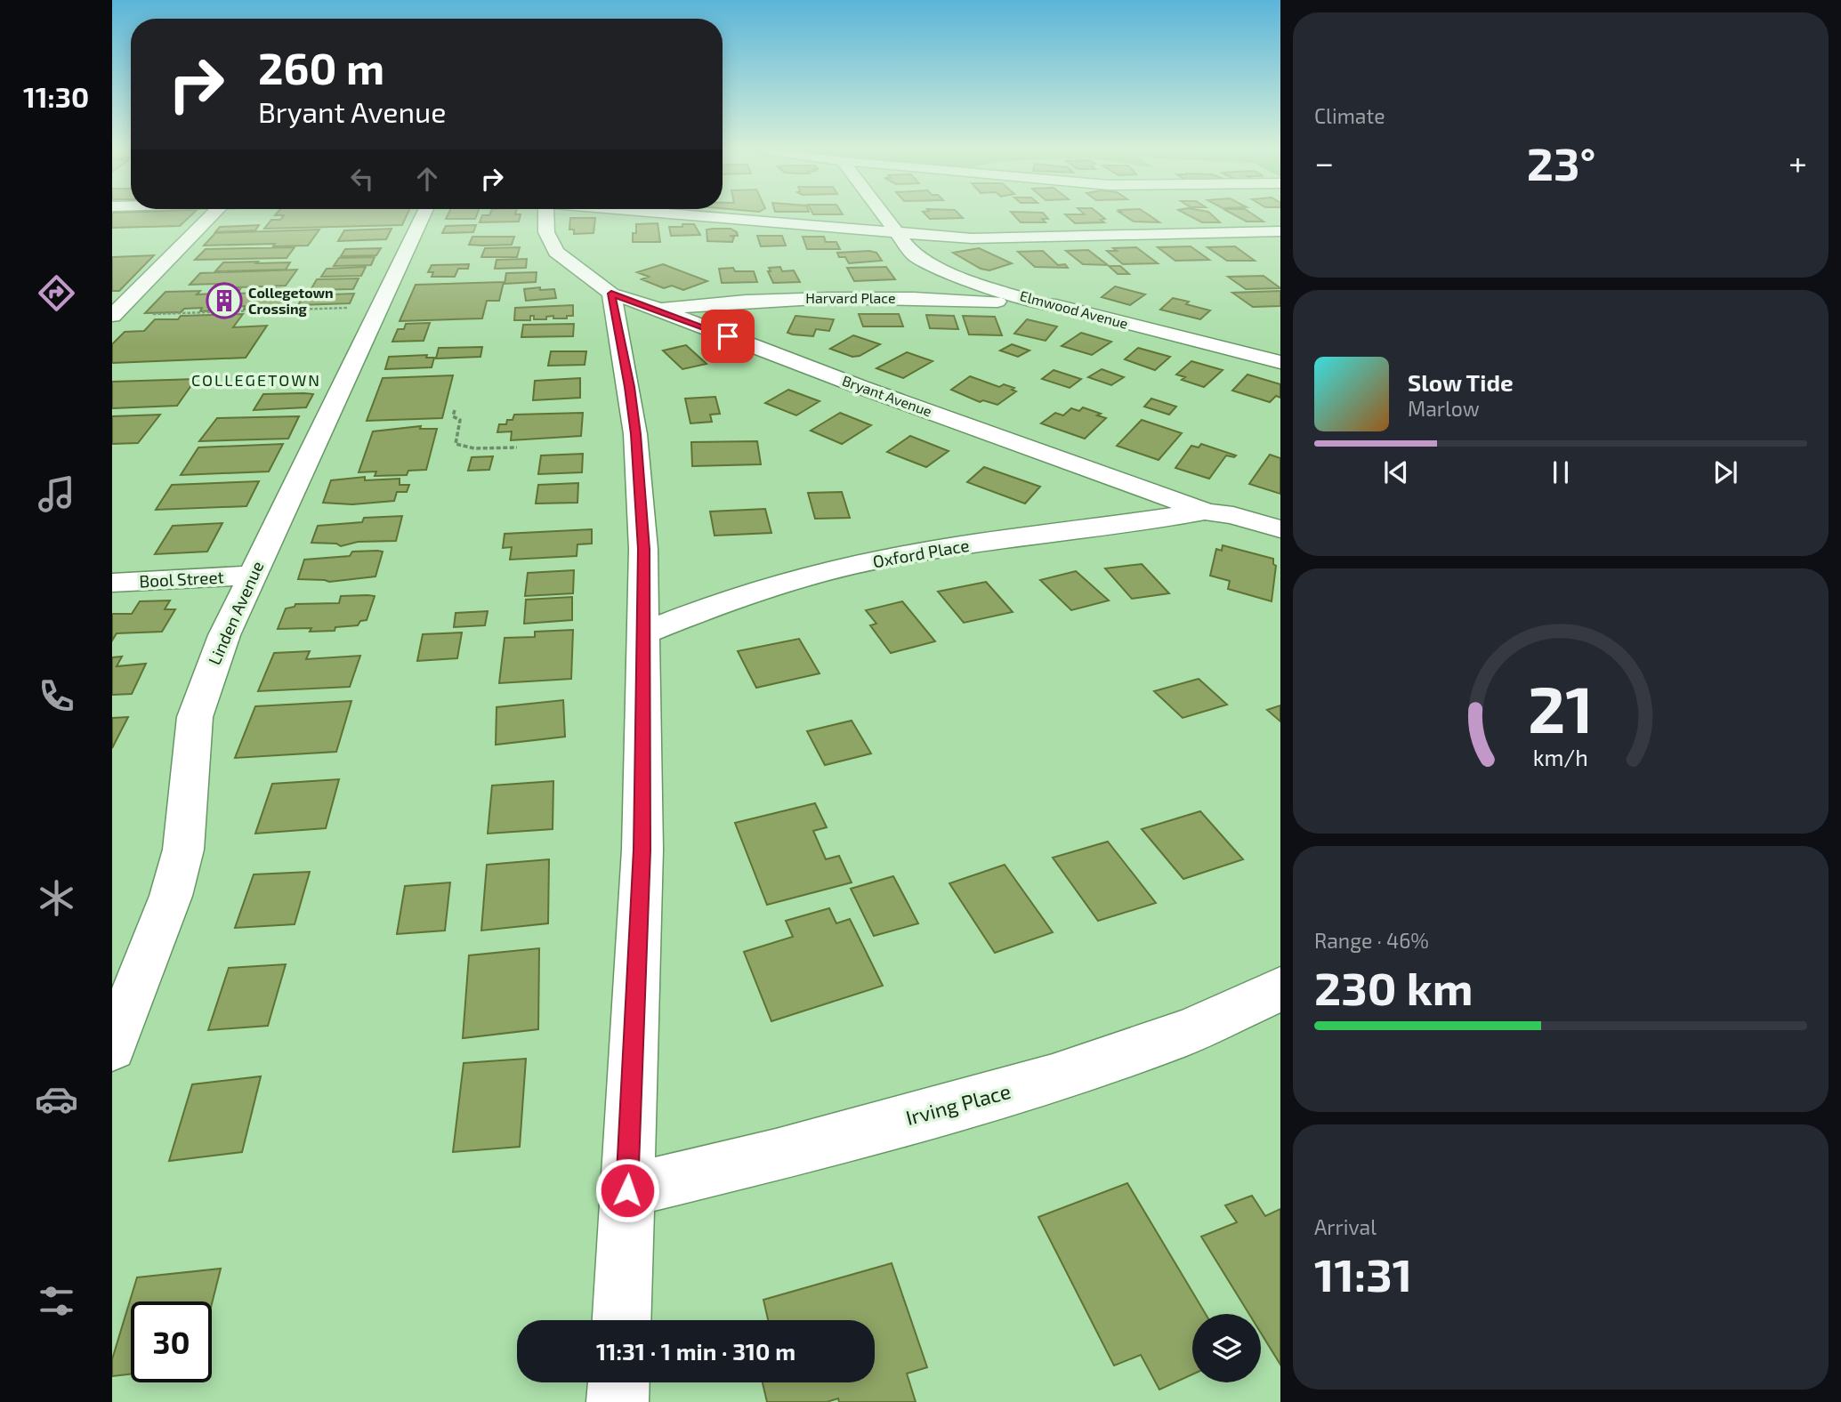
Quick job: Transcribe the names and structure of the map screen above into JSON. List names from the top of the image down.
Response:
{
  "streets": {
    "street": [
      "Harvard Place",
      "Elmwood Avenue",
      "Bryant Avenue",
      "Oxford Place",
      "Bool Street",
      "Linden Avenue",
      "Irving Place"
    ]
  },
  "crossings": [
    ["Harvard Place", "Elmwood Avenue"],
    ["Harvard Place", "Bryant Avenue"],
    ["Bryant Avenue", "Oxford Place"],
    ["Bool Street", "Linden Avenue"]
  ],
  "districts": ["COLLEGETOWN"],
  "places": {
    "building": ["Collegetown Crossing"]
  },
  "page": {
    "tabs": "11:30",
    "tile": [
      "Climate",
      ["Range · 46%", "230 km"],
      ["Arrival", "11:31"]
    ],
    "turn": ["260 m", "Bryant Avenue"],
    "heat": ["−", "23°", "+"],
    "song": ["Slow Tide", "Marlow"],
    "limit": "30",
    "trip": "11:31 · 1 min · 310 m",
    "gauge": ["21", "km/h"]
  }
}
